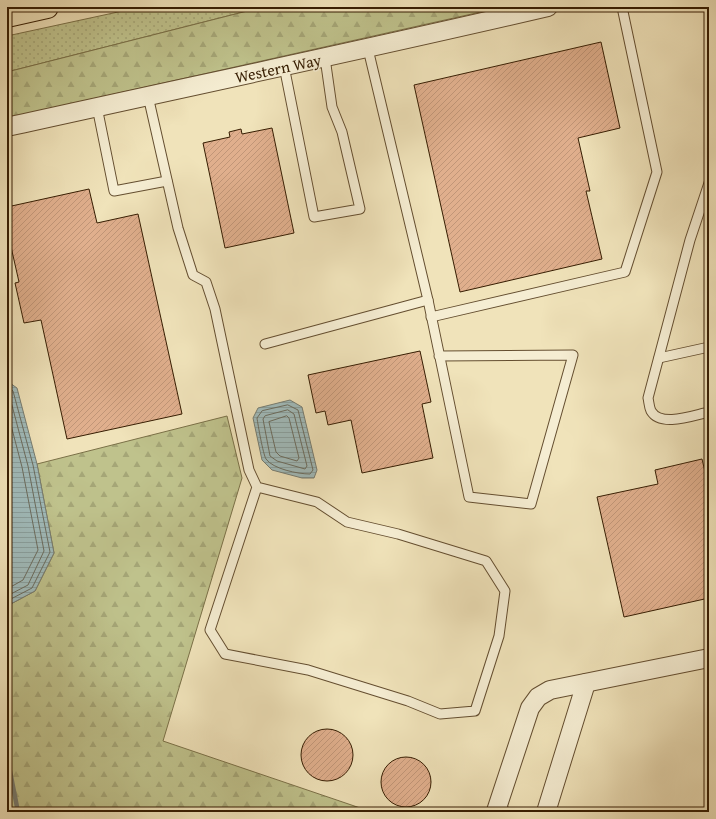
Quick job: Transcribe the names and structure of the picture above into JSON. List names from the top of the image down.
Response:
{
  "streets": {
    "street": ["Western Way"]
  }
}
